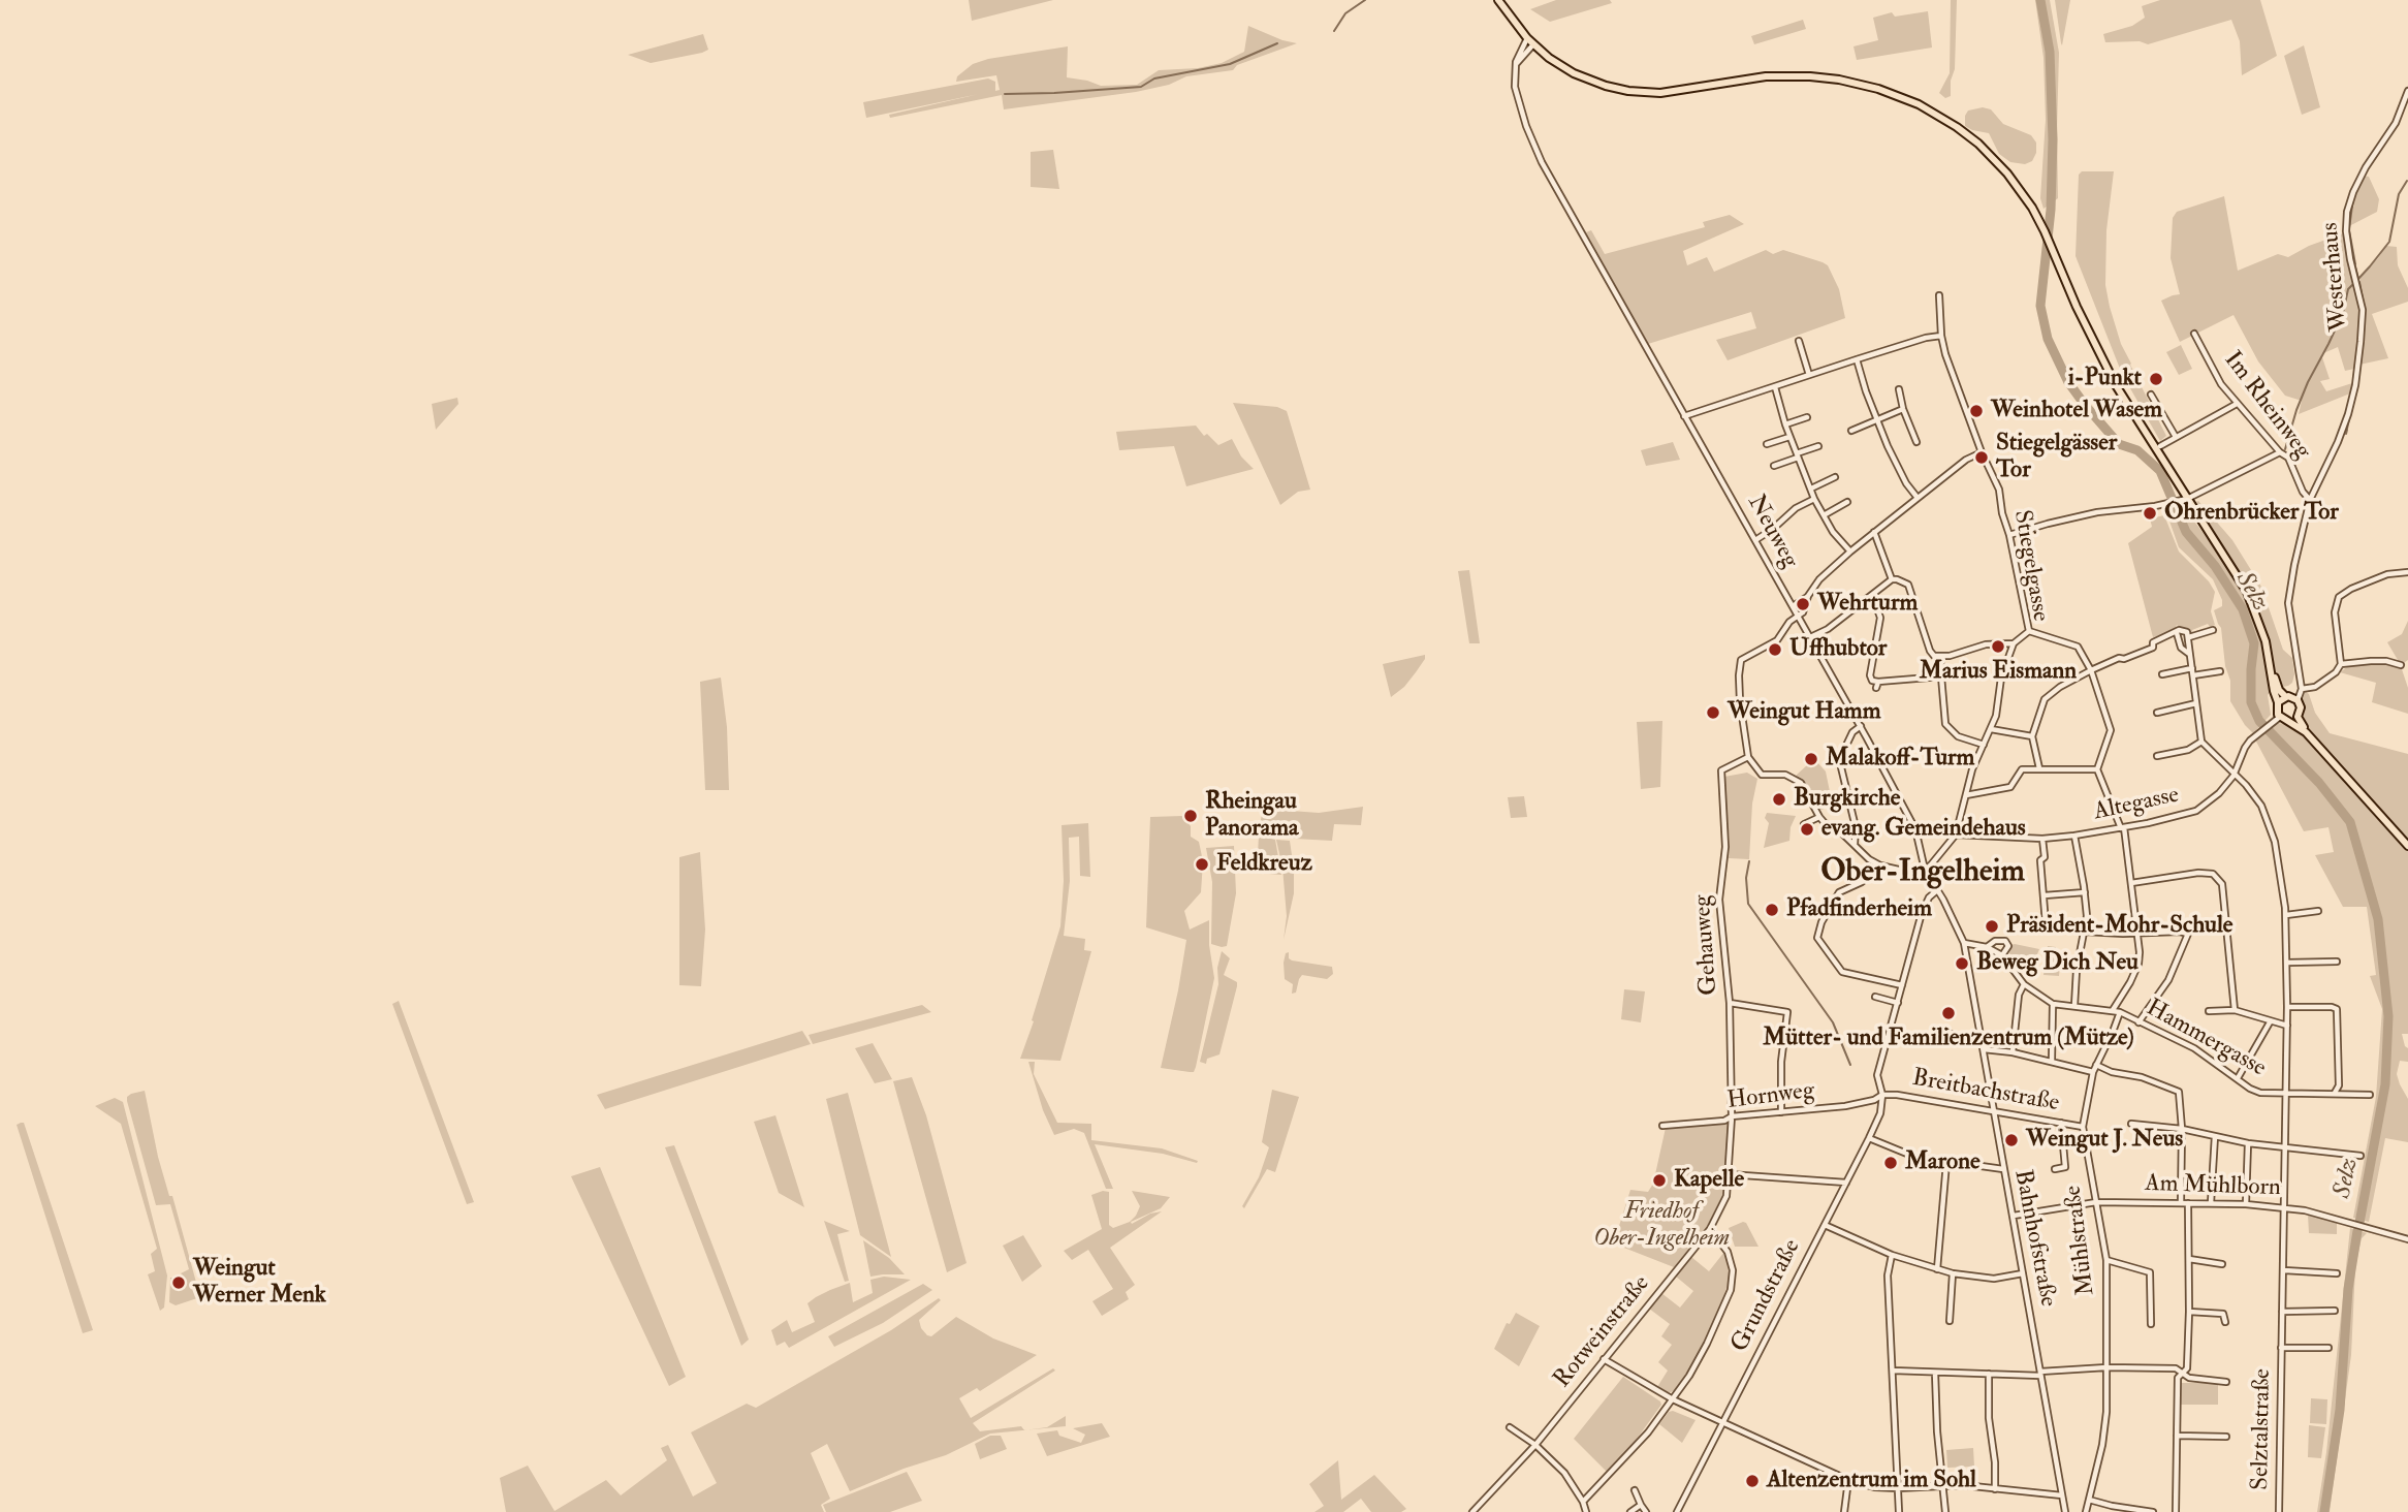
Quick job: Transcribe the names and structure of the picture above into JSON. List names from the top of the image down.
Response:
{
  "streets": {
    "street": [
      "Westerhaus",
      "Im Rheinweg",
      "Neuweg",
      "Stiegelgasse",
      "Altegasse",
      "Gehauweg",
      "Hammergasse",
      "Breitbachstraße",
      "Hornweg",
      "Am Mühlborn",
      "Bahnhofstraße",
      "Mühlstraße",
      "Grundstraße",
      "Rotweinstraße",
      "Selztalstraße"
    ]
  },
  "crossings": [
    ["Westerhaus", "Im Rheinweg"],
    ["Neuweg", "Stiegelgasse"],
    ["Neuweg", "Bahnhofstraße"],
    ["Neuweg", "Grundstraße"],
    ["Stiegelgasse", "Altegasse"],
    ["Altegasse", "Mühlstraße"],
    ["Altegasse", "Selztalstraße"],
    ["Gehauweg", "Hornweg"],
    ["Gehauweg", "Rotweinstraße"],
    ["Hammergasse", "Bahnhofstraße"],
    ["Hammergasse", "Mühlstraße"],
    ["Hammergasse", "Selztalstraße"],
    ["Breitbachstraße", "Hornweg"],
    ["Breitbachstraße", "Bahnhofstraße"],
    ["Breitbachstraße", "Mühlstraße"],
    ["Breitbachstraße", "Grundstraße"],
    ["Hornweg", "Grundstraße"],
    ["Hornweg", "Rotweinstraße"],
    ["Am Mühlborn", "Bahnhofstraße"],
    ["Am Mühlborn", "Mühlstraße"],
    ["Am Mühlborn", "Selztalstraße"],
    ["Bahnhofstraße", "Grundstraße"]
  ],
  "districts": ["Ober-Ingelheim"],
  "water": ["Selz"],
  "parks": ["Friedhof Ober-Ingelheim"],
  "places": [
    "i-Punkt",
    "Weinhotel Wasem",
    "Stiegelgässer Tor",
    "Ohrenbrücker Tor",
    "Wehrturm",
    "Marius Eismann",
    "Uffhubtor",
    "Weingut Hamm",
    "Malakoff-Turm",
    "Burgkirche",
    "Rheingau Panorama",
    "evang. Gemeindehaus",
    "Feldkreuz",
    "Pfadfinderheim",
    "Präsident-Mohr-Schule",
    "Beweg Dich Neu",
    "Mütter- und Familienzentrum (Mütze)",
    "Weingut J. Neus",
    "Marone",
    "Kapelle",
    "Weingut Werner Menk",
    "Altenzentrum im Sohl"
  ]
}
